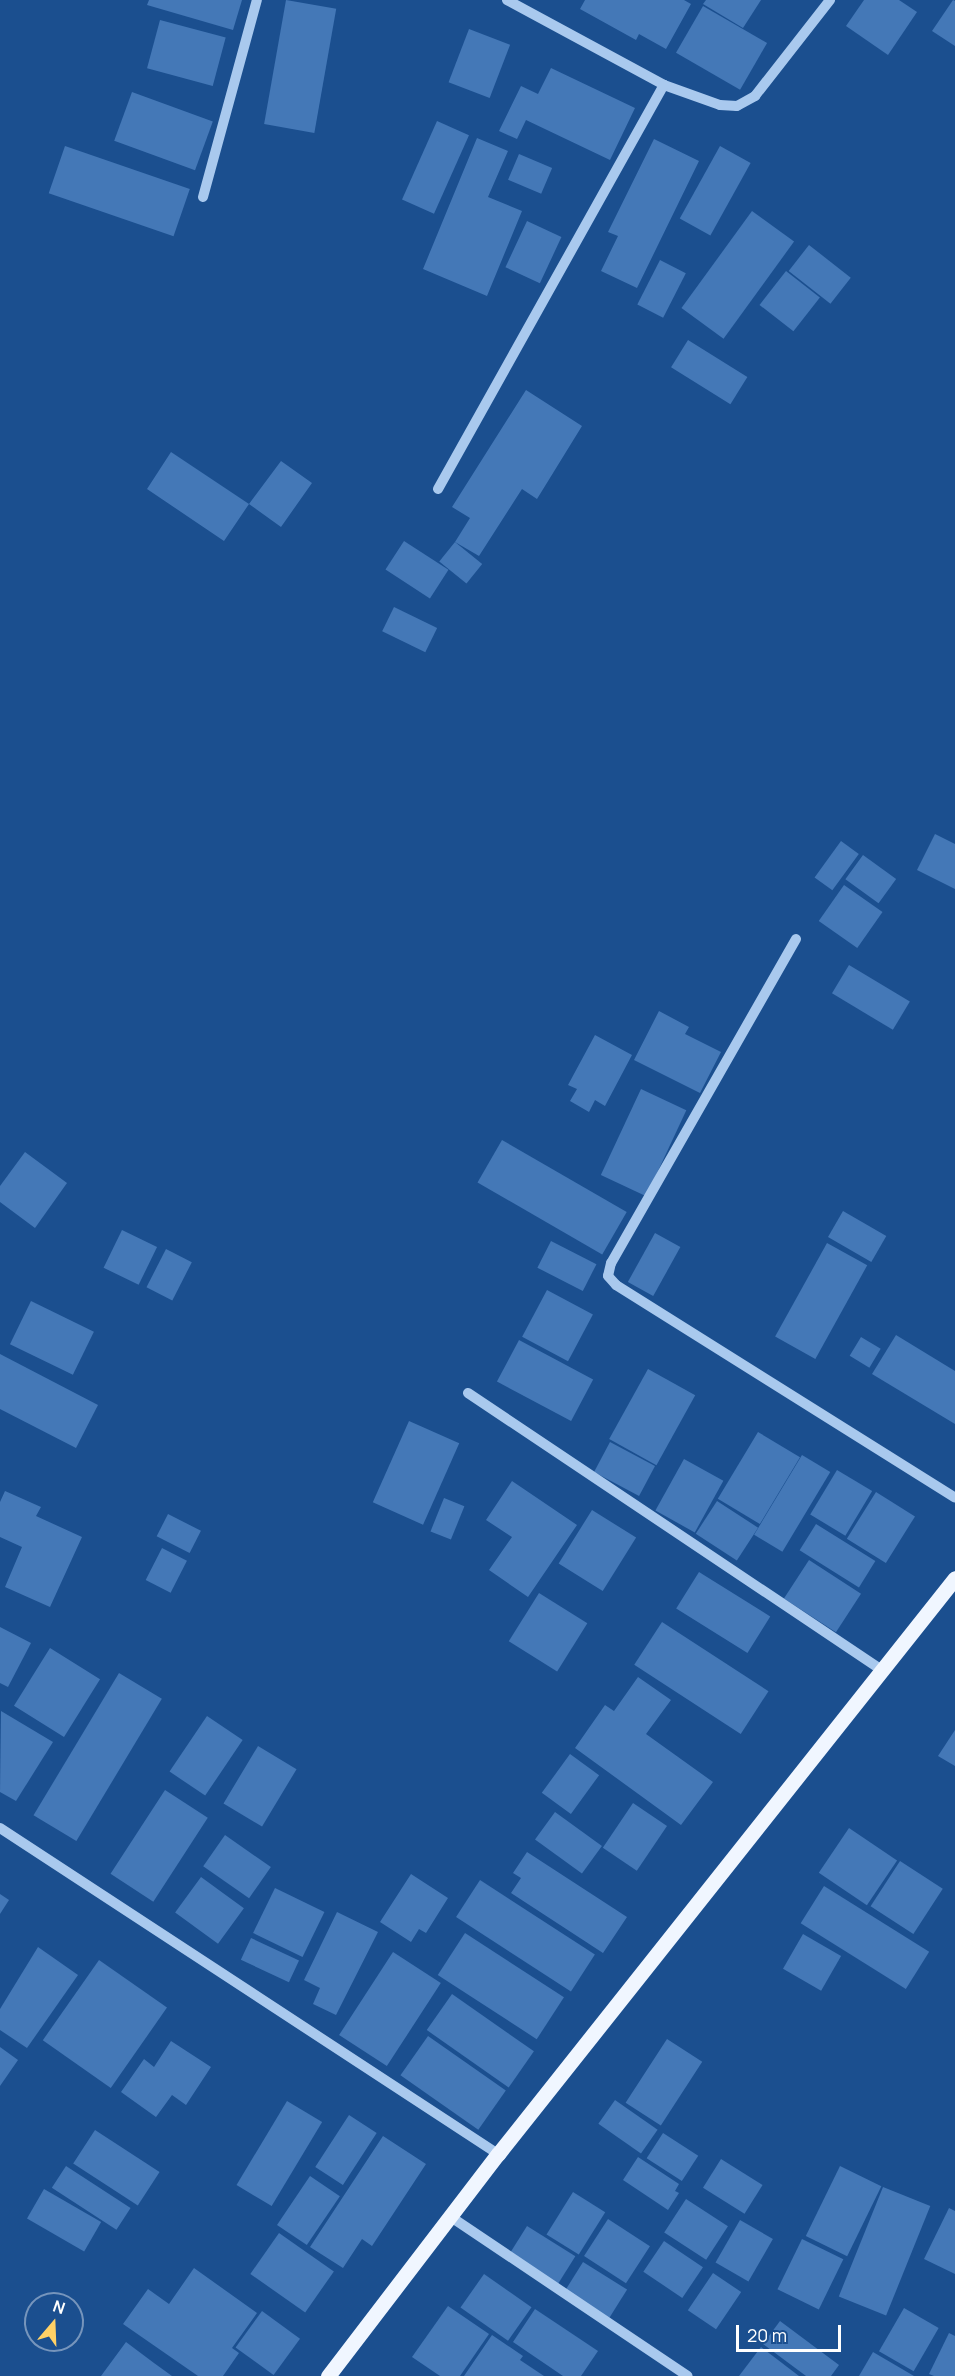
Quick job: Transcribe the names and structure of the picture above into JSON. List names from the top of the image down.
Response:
{
  "scale_bar": "20 m",
  "north": "top"
}
